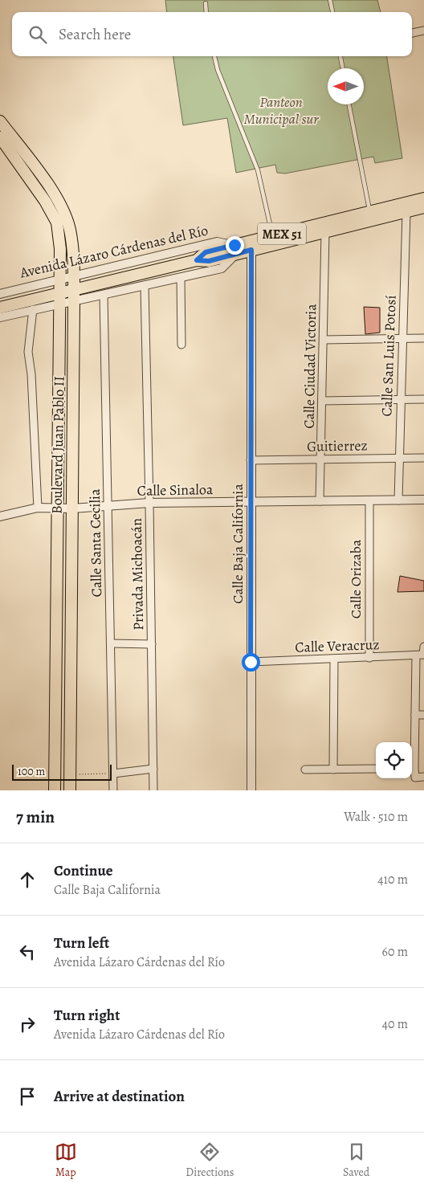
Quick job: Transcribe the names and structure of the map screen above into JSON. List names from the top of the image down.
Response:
{
  "streets": {
    "main road": ["MEX 51", "Avenida Lázaro Cárdenas del Río", "Boulevard Juan Pablo II"],
    "street": [
      "Calle San Luis Potosí",
      "Calle Ciudad Victoria",
      "Guitierrez",
      "Calle Sinaloa",
      "Calle Santa Cecilia",
      "Calle Baja California",
      "Privada Michoacán",
      "Calle Orizaba",
      "Calle Veracruz"
    ]
  },
  "crossings": [
    ["Avenida Lázaro Cárdenas del Río", "Calle San Luis Potosí"],
    ["Avenida Lázaro Cárdenas del Río", "Calle Ciudad Victoria"],
    ["Avenida Lázaro Cárdenas del Río", "Boulevard Juan Pablo II"],
    ["Avenida Lázaro Cárdenas del Río", "Calle Santa Cecilia"],
    ["Avenida Lázaro Cárdenas del Río", "Calle Baja California"],
    ["Avenida Lázaro Cárdenas del Río", "Privada Michoacán"],
    ["Calle San Luis Potosí", "Guitierrez"],
    ["Calle San Luis Potosí", "Calle Sinaloa"],
    ["Calle Ciudad Victoria", "Guitierrez"],
    ["Calle Ciudad Victoria", "Calle Sinaloa"],
    ["Boulevard Juan Pablo II", "Calle Sinaloa"],
    ["Guitierrez", "Calle Baja California"],
    ["Calle Sinaloa", "Calle Santa Cecilia"],
    ["Calle Sinaloa", "Calle Baja California"],
    ["Calle Sinaloa", "Privada Michoacán"],
    ["Calle Sinaloa", "Calle Orizaba"],
    ["Calle Baja California", "Calle Veracruz"],
    ["Calle Orizaba", "Calle Veracruz"]
  ],
  "parks": ["Panteon Municipal sur"],
  "scale_bar": "100 m",
  "north": "left",
  "page": {
    "search": "Search here",
    "scale": "100 m",
    "heading": ["7 min", "Walk · 510 m"],
    "list": [
      ["Continue", "Calle Baja California", "410 m"],
      ["Turn left", "Avenida Lázaro Cárdenas del Río", "60 m"],
      ["Turn right", "Avenida Lázaro Cárdenas del Río", "40 m"],
      "Arrive at destination"
    ],
    "nav": ["Map", "Directions", "Saved"]
  }
}
